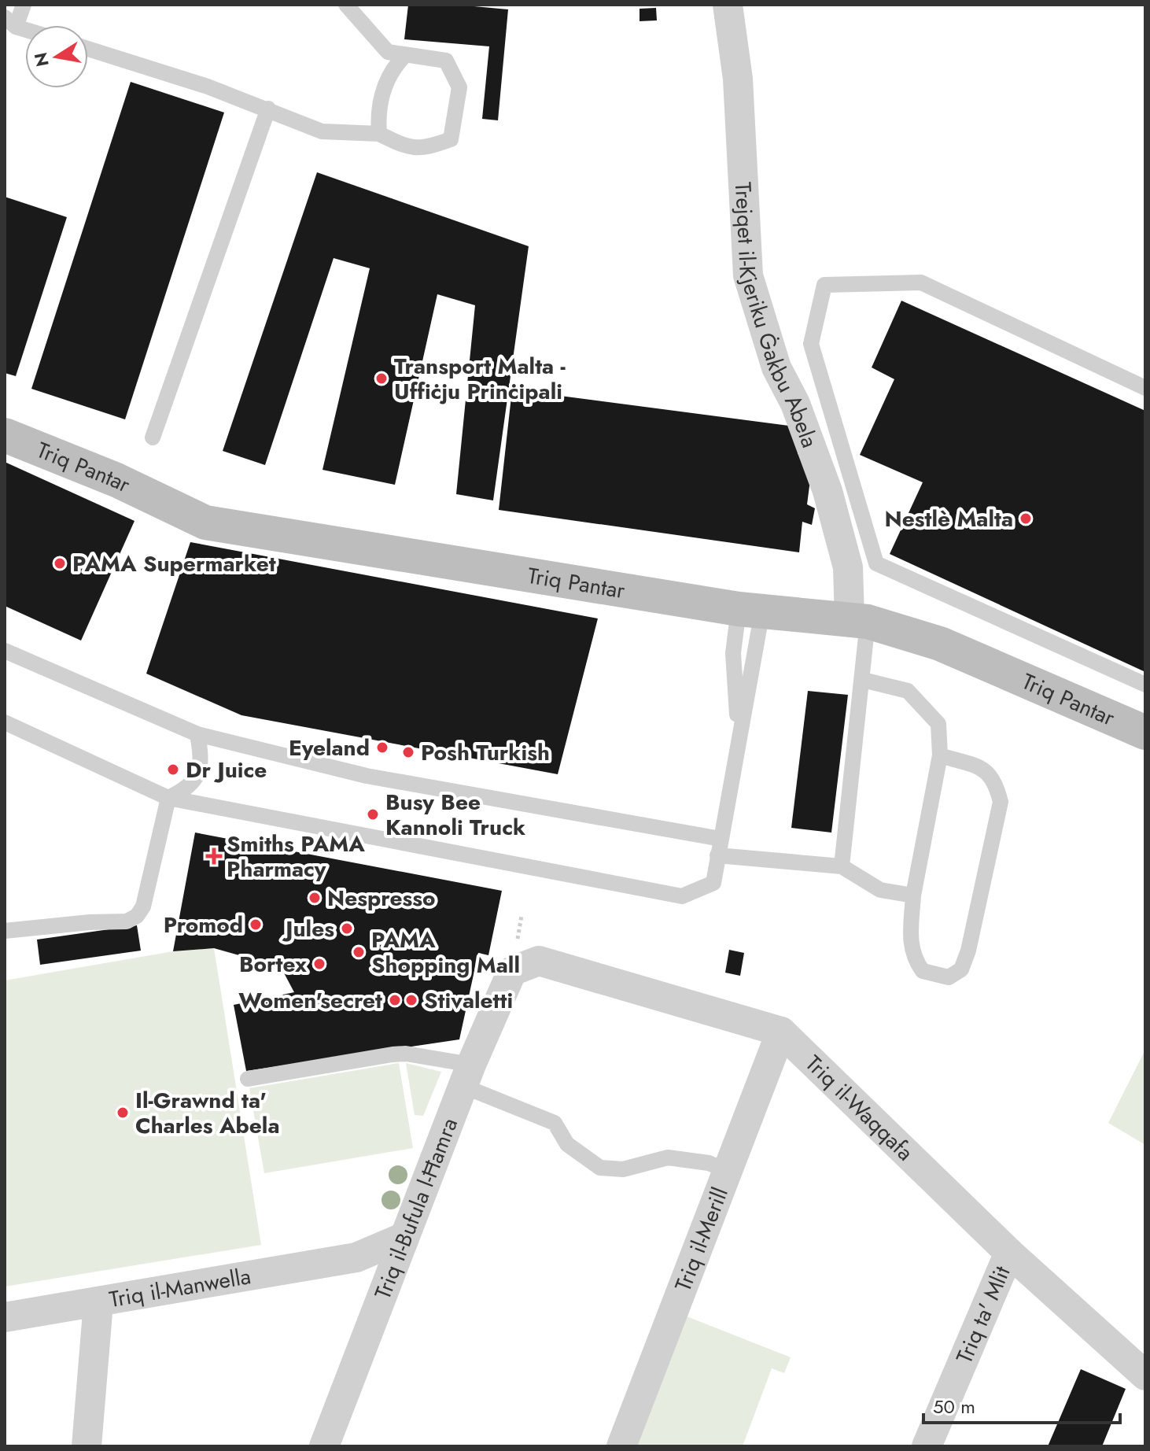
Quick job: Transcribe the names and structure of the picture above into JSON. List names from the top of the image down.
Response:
{
  "streets": {
    "main road": ["Triq Pantar"],
    "street": [
      "Trejqet il-Kjeriku Ġakbu Abela",
      "Triq il-Waqqafa",
      "Triq il-Bufula l-Ħamra",
      "Triq il-Merill",
      "Triq il-Manwella",
      "Triq ta' Mlit"
    ]
  },
  "crossings": [
    ["Trejqet il-Kjeriku Ġakbu Abela", "Triq Pantar"],
    ["Triq il-Waqqafa", "Triq il-Bufula l-Ħamra"],
    ["Triq il-Waqqafa", "Triq il-Merill"],
    ["Triq il-Waqqafa", "Triq ta' Mlit"],
    ["Triq il-Bufula l-Ħamra", "Triq il-Manwella"]
  ],
  "places": {
    "other": [
      "Transport Malta - Uffiċju Prinċipali",
      "Nestlè Malta",
      "PAMA Supermarket",
      "Eyeland",
      "Posh Turkish",
      "Dr Juice",
      "Busy Bee Kannoli Truck",
      "Nespresso",
      "Promod",
      "Jules",
      "PAMA Shopping Mall",
      "Bortex",
      "Women'secret",
      "Stivaletti",
      "Il-Grawnd ta' Charles Abela"
    ],
    "health": ["Smiths PAMA Pharmacy"]
  },
  "scale_bar": "50 m",
  "north": "left"
}
